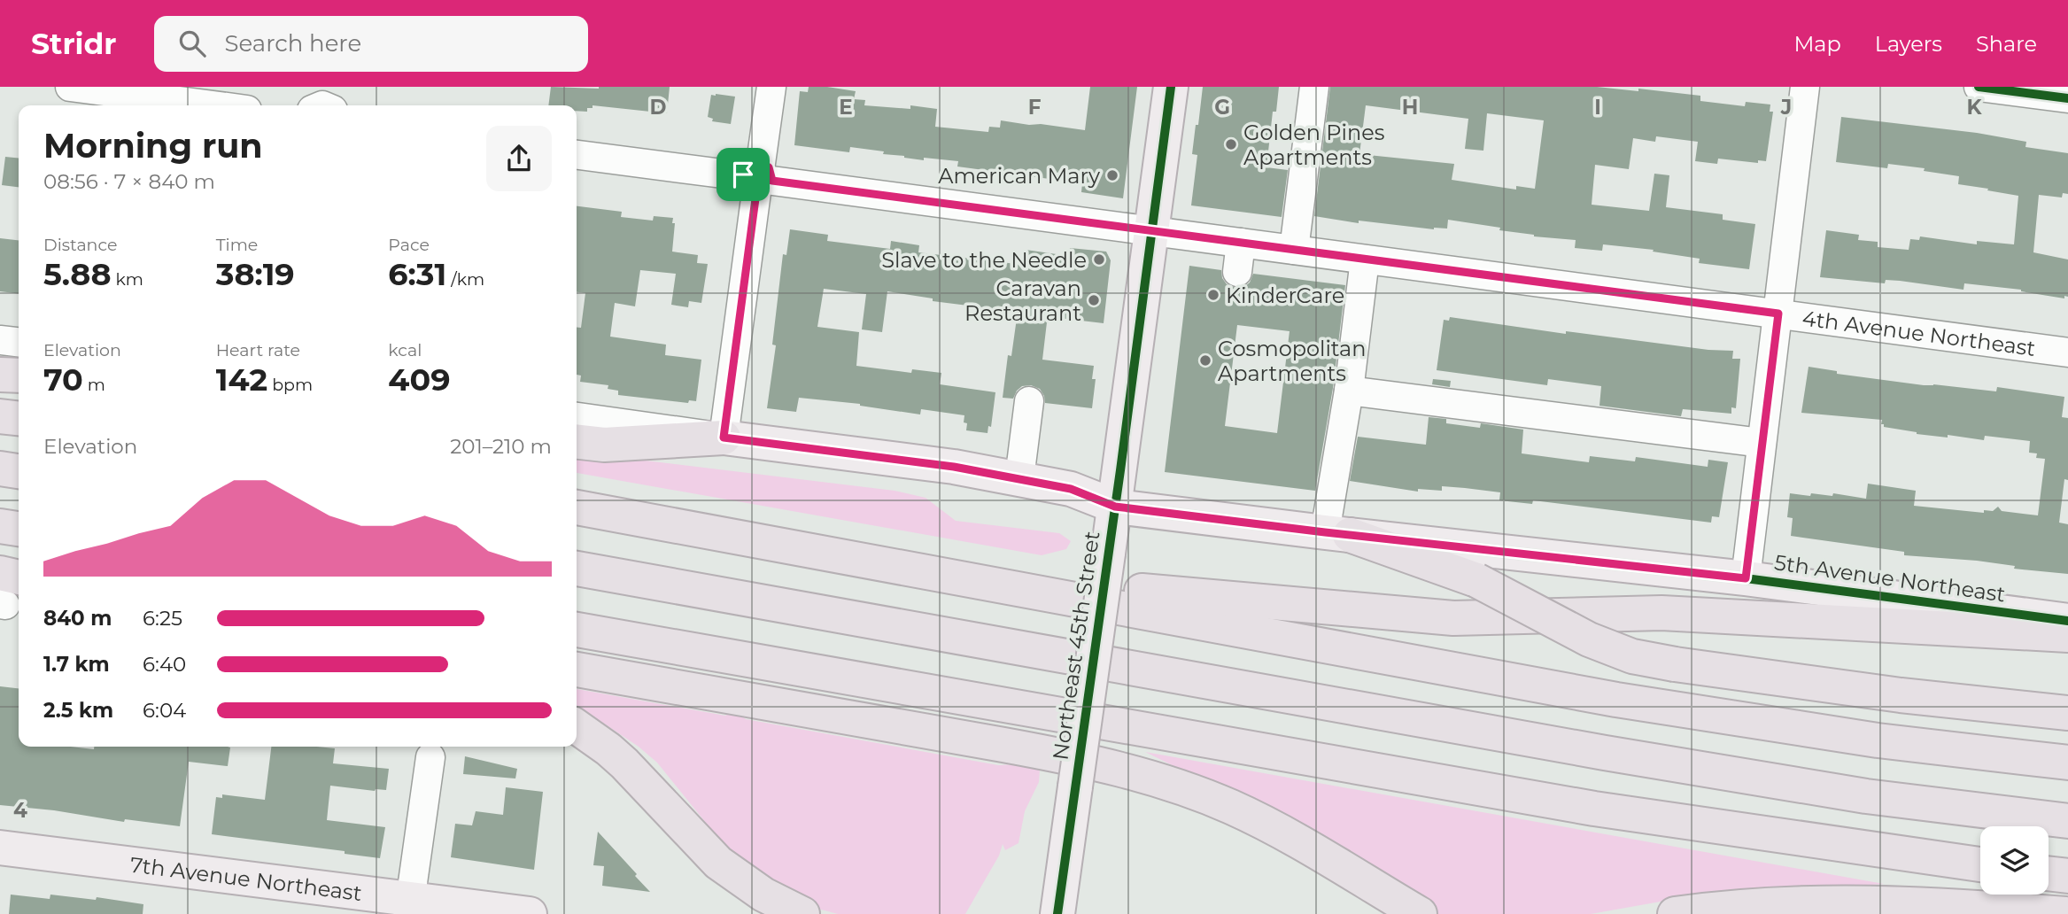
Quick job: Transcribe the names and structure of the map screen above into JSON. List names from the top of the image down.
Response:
{
  "streets": {
    "main road": ["5th Avenue Northeast", "Northeast 45th Street", "7th Avenue Northeast"],
    "street": ["4th Avenue Northeast"]
  },
  "crossings": [
    ["4th Avenue Northeast", "Northeast 45th Street"],
    ["5th Avenue Northeast", "Northeast 45th Street"]
  ],
  "places": [
    "Golden Pines Apartments",
    "American Mary",
    "Slave to the Needle",
    "KinderCare",
    "Caravan Restaurant",
    "Cosmopolitan Apartments"
  ],
  "page": {
    "header": "Stridr",
    "search": "Search here",
    "nav": ["Map", "Layers", "Share"],
    "heading": ["Morning run", "08:56 · 7 × 840 m"],
    "stats": [
      ["Distance", "5.88 km"],
      ["Time", "38:19"],
      ["Pace", "6:31 /km"],
      ["Elevation", "70 m"],
      ["Heart rate", "142 bpm"],
      ["kcal", "409"]
    ],
    "chart": ["Elevation", "201–210 m"],
    "list": [
      {
        "name": "840 m",
        "note": "6:25"
      },
      {
        "name": "1.7 km",
        "note": "6:40"
      },
      {
        "name": "2.5 km",
        "note": "6:04"
      }
    ]
  },
  "grid": {
    "columns": [
      "D",
      "E",
      "F",
      "G",
      "H",
      "I",
      "J",
      "K"
    ],
    "rows": ["4"]
  }
}
